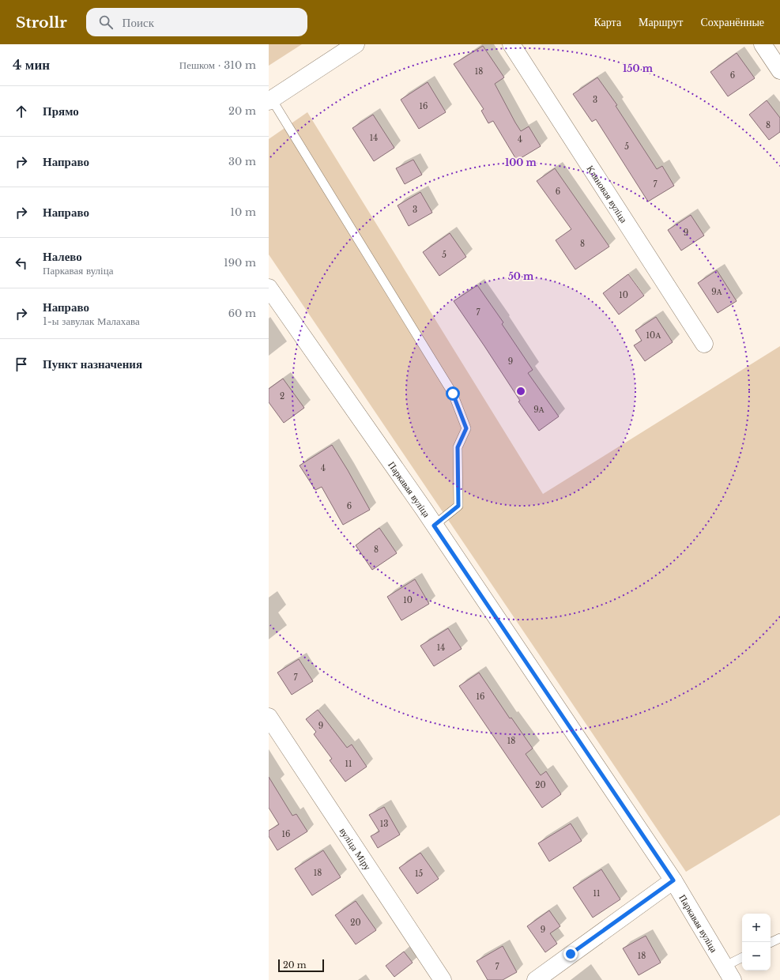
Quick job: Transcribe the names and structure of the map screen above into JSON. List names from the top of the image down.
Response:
{
  "streets": {
    "street": ["Кляновая вуліца", "Паркавая вуліца", "вуліца Міру"]
  },
  "house_numbers": [
    "18",
    "6",
    "3",
    "16",
    "8",
    "14",
    "4",
    "5",
    "7",
    "6",
    "3",
    "9",
    "8",
    "5",
    "9А",
    "10",
    "7",
    "10А",
    "9",
    "2",
    "9А",
    "4",
    "6",
    "8",
    "10",
    "14",
    "7",
    "16",
    "9",
    "18",
    "11",
    "20",
    "13",
    "16",
    "18",
    "15",
    "11",
    "20",
    "9",
    "18",
    "7"
  ],
  "scale_bar": "20 m",
  "page": {
    "header": "Strollr",
    "search": "Поиск",
    "nav": ["Карта", "Маршрут", "Сохранённые"],
    "heading": ["4 мин", "Пешком · 310 m"],
    "list": [
      ["Прямо", "20 m"],
      ["Направо", "30 m"],
      ["Направо", "10 m"],
      ["Налево", "Паркавая вуліца", "190 m"],
      ["Направо", "1-ы завулак Малахава", "60 m"],
      "Пункт назначения"
    ],
    "map_buttons": ["+", "−"],
    "scale": "20 m"
  },
  "rings": ["150 m", "100 m", "50 m"]
}
